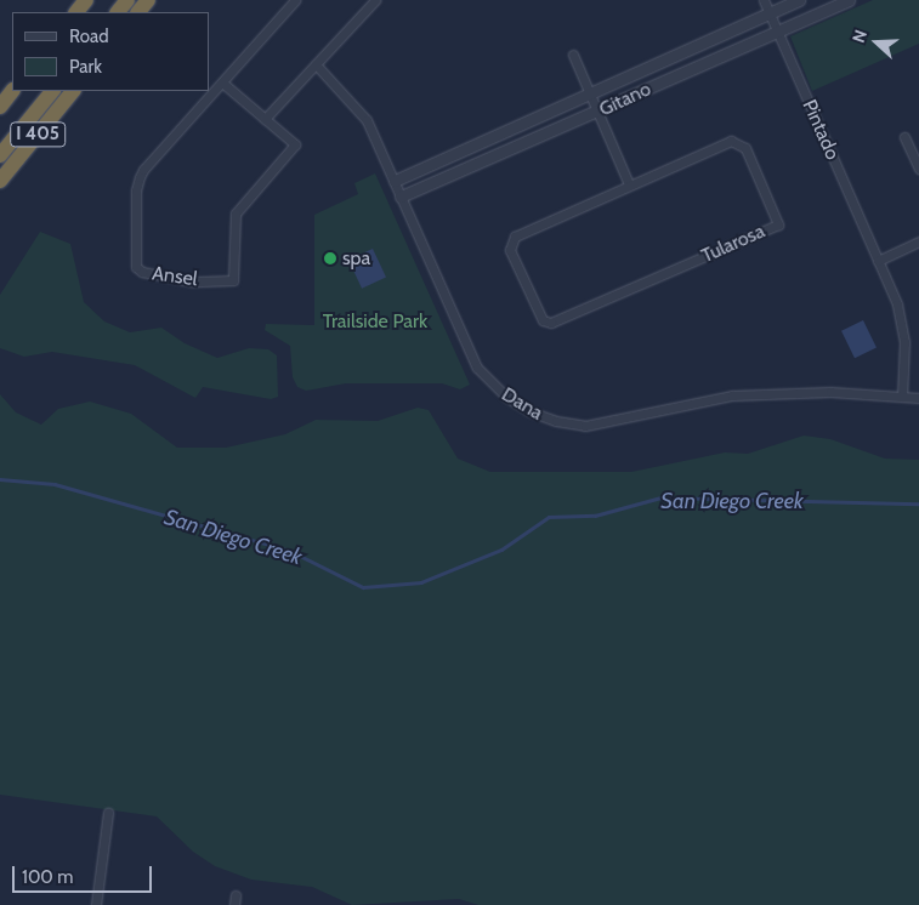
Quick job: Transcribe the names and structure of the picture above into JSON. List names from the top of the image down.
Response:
{
  "streets": {
    "highway": ["I 405"],
    "street": [
      "Gitano",
      "Pintado",
      "Tularosa",
      "Ansel",
      "Dana"
    ]
  },
  "crossings": [
    ["Gitano", "Pintado"],
    ["Gitano", "Dana"],
    ["Pintado", "Dana"]
  ],
  "water": ["San Diego Creek"],
  "parks": ["Trailside Park"],
  "places": ["spa"],
  "legend": ["Road", "Park"],
  "scale_bar": "100 m",
  "north": "left"
}
